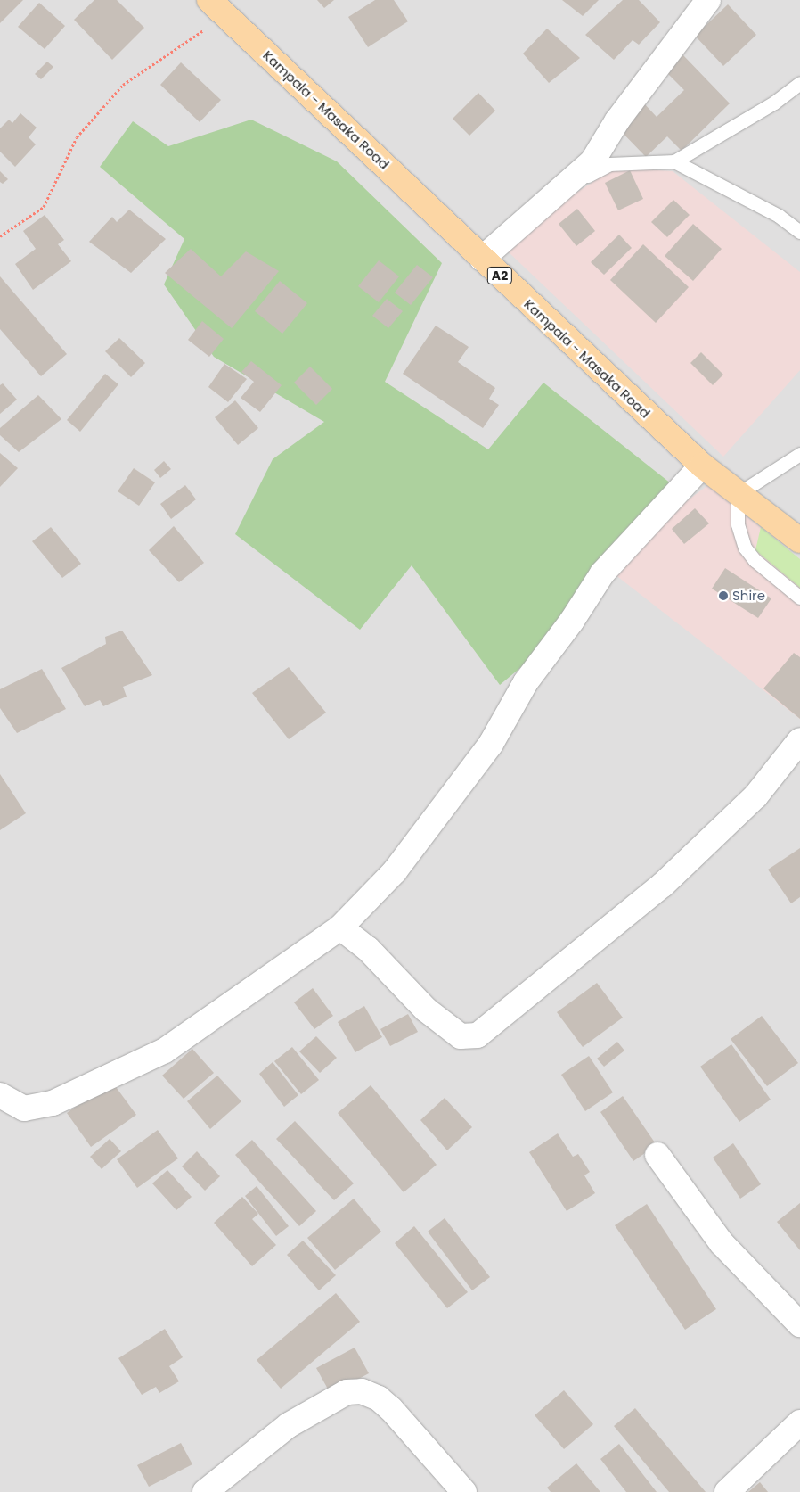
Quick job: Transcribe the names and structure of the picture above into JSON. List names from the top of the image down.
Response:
{
  "streets": {
    "main road": ["Kampala - Masaka Road", "A2"]
  },
  "places": ["Shire"]
}
